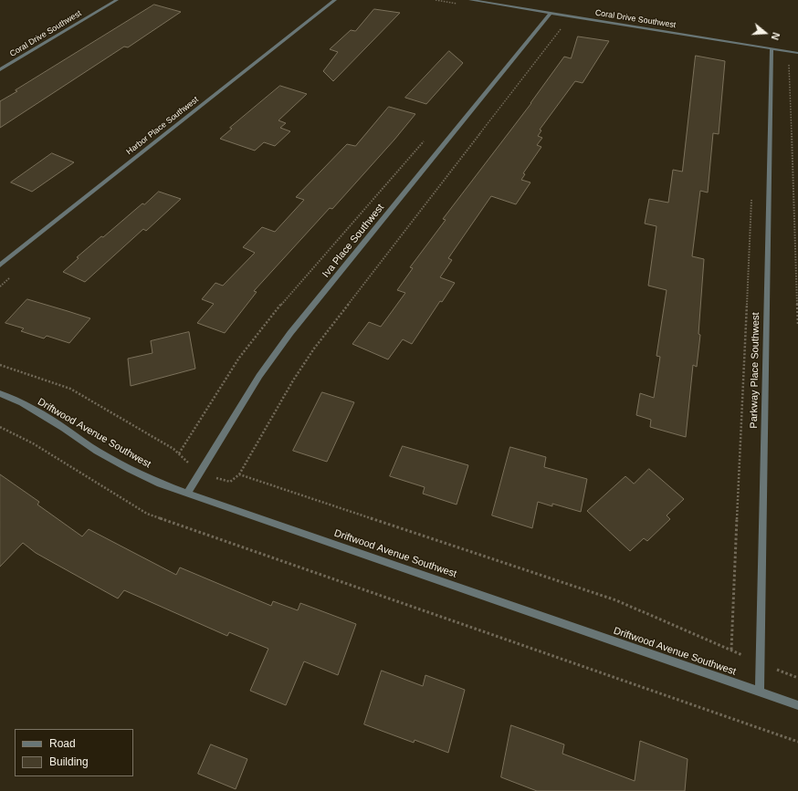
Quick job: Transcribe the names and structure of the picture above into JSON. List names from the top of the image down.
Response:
{
  "streets": {
    "street": [
      "Coral Drive Southwest",
      "Harbor Place Southwest",
      "Iva Place Southwest",
      "Parkway Place Southwest",
      "Driftwood Avenue Southwest"
    ]
  },
  "crossings": [
    ["Coral Drive Southwest", "Iva Place Southwest"],
    ["Coral Drive Southwest", "Parkway Place Southwest"],
    ["Iva Place Southwest", "Driftwood Avenue Southwest"],
    ["Parkway Place Southwest", "Driftwood Avenue Southwest"]
  ],
  "legend": ["Road", "Building"],
  "north": "right"
}
